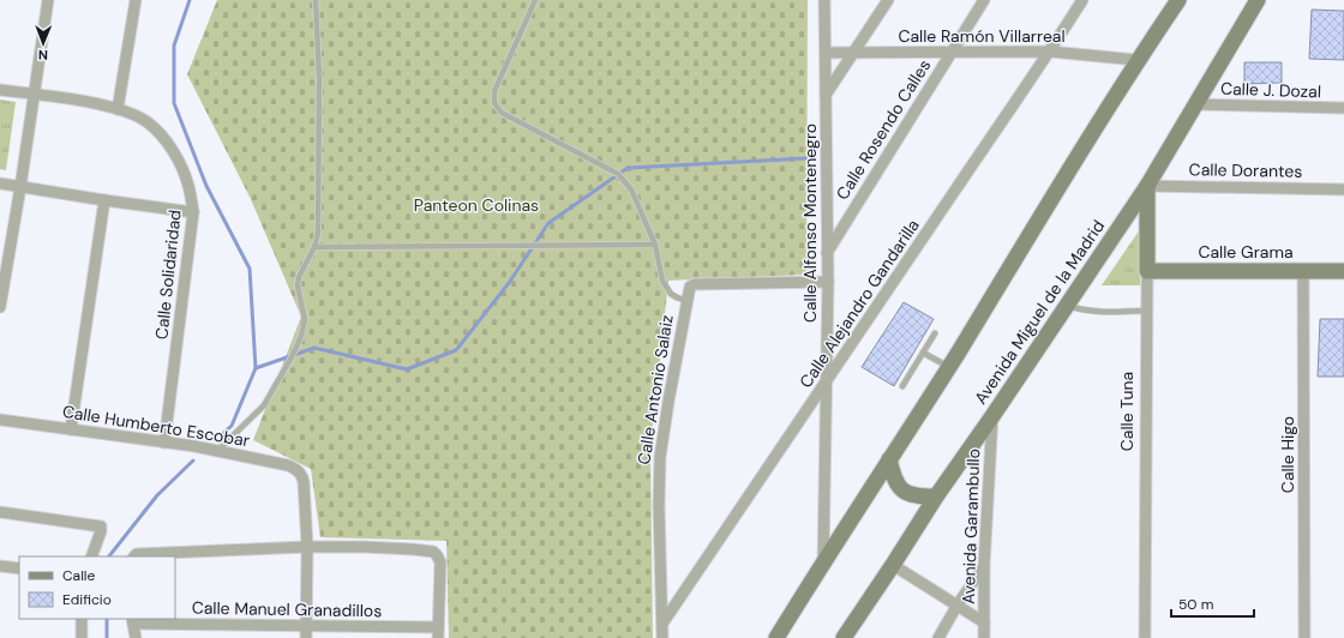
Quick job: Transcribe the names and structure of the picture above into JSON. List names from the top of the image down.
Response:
{
  "streets": {
    "main road": ["Calle Grama", "Avenida Miguel de la Madrid", "Calle Tuna"],
    "street": [
      "Calle Ramón Villarreal",
      "Calle J. Dozal",
      "Calle Rosendo Calles",
      "Calle Dorantes",
      "Calle Alfonso Montenegro",
      "Calle Solidaridad",
      "Calle Alejandro Gandarilla",
      "Calle Antonio Salaiz",
      "Calle Humberto Escobar",
      "Calle Higo",
      "Avenida Garambullo",
      "Calle Manuel Granadillos"
    ]
  },
  "crossings": [
    ["Calle Ramón Villarreal", "Calle Rosendo Calles"],
    ["Calle Ramón Villarreal", "Calle Alfonso Montenegro"],
    ["Calle Ramón Villarreal", "Calle Alejandro Gandarilla"],
    ["Calle J. Dozal", "Avenida Miguel de la Madrid"],
    ["Calle Rosendo Calles", "Calle Alfonso Montenegro"],
    ["Calle Dorantes", "Avenida Miguel de la Madrid"],
    ["Calle Dorantes", "Calle Tuna"],
    ["Calle Alfonso Montenegro", "Calle Alejandro Gandarilla"],
    ["Calle Alfonso Montenegro", "Calle Antonio Salaiz"],
    ["Calle Grama", "Calle Tuna"],
    ["Calle Grama", "Calle Higo"],
    ["Calle Solidaridad", "Calle Humberto Escobar"],
    ["Calle Alejandro Gandarilla", "Calle Antonio Salaiz"],
    ["Avenida Miguel de la Madrid", "Calle Tuna"],
    ["Avenida Miguel de la Madrid", "Avenida Garambullo"]
  ],
  "parks": ["Panteon Colinas"],
  "legend": ["Calle", "Edificio"],
  "scale_bar": "50 m",
  "north": "bottom"
}
